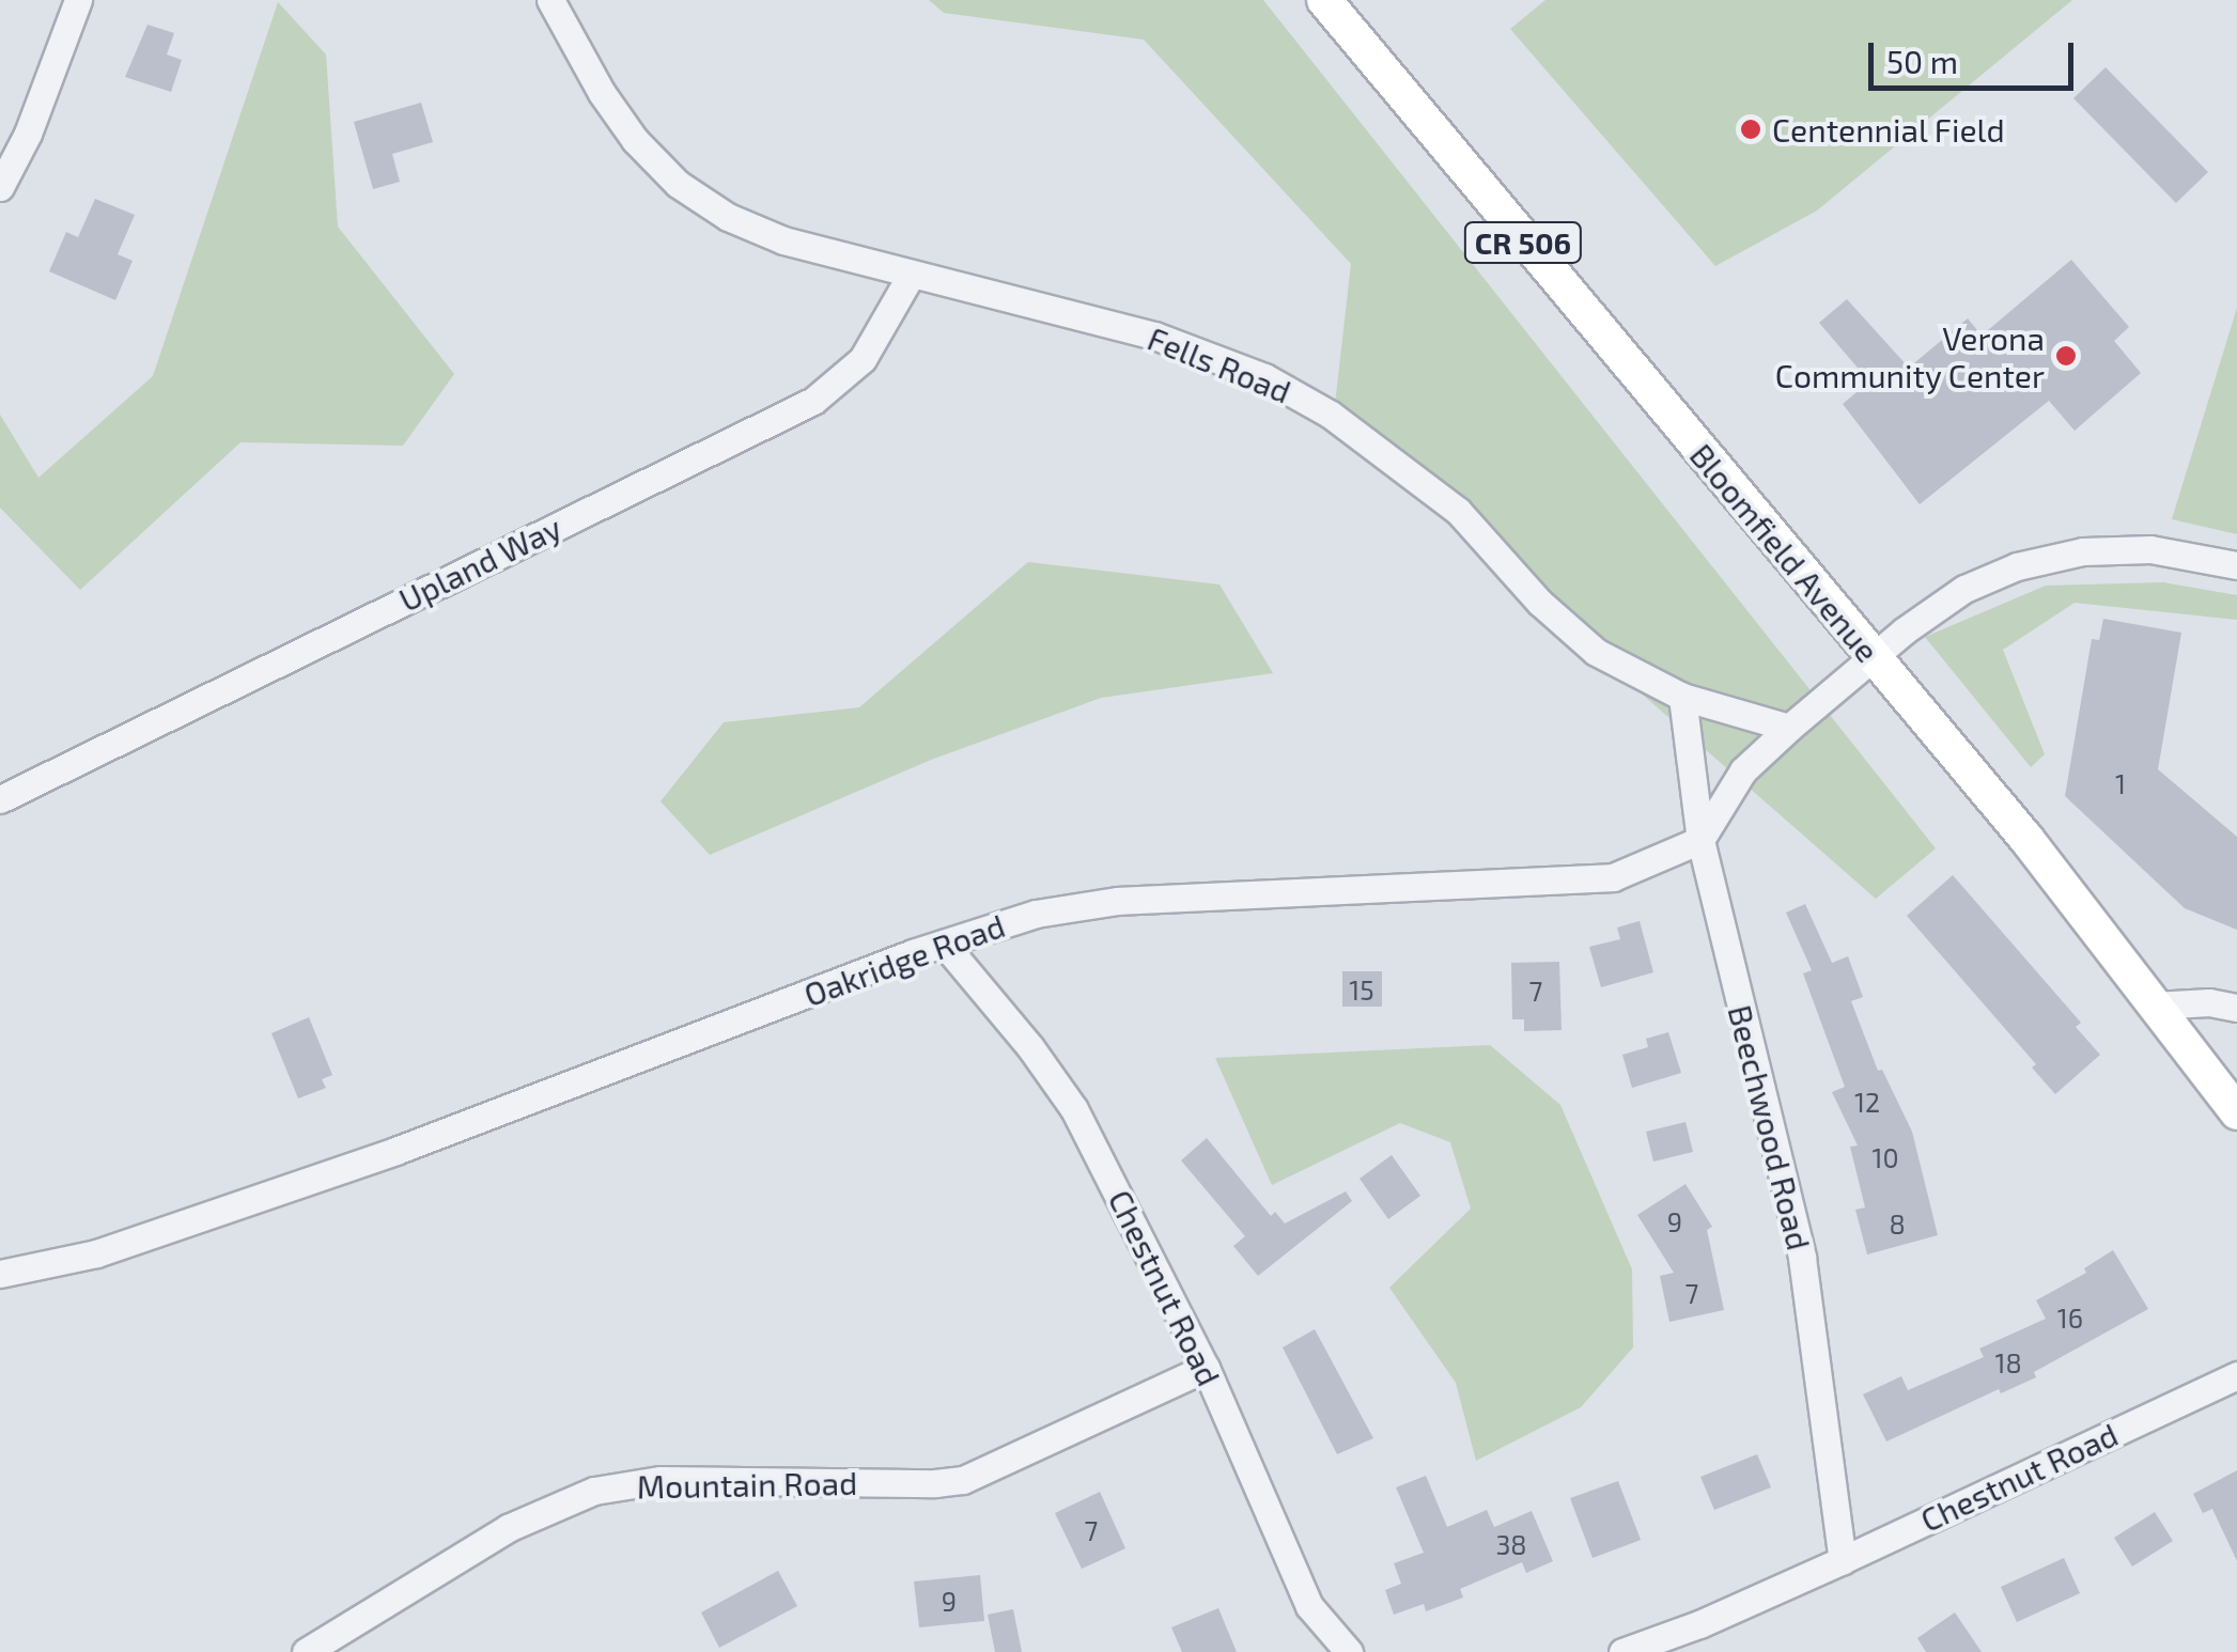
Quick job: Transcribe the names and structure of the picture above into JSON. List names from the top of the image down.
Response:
{
  "streets": {
    "main road": ["CR 506", "Bloomfield Avenue"],
    "street": [
      "Fells Road",
      "Upland Way",
      "Oakridge Road",
      "Beechwood Road",
      "Chestnut Road",
      "Mountain Road"
    ]
  },
  "crossings": [
    ["Fells Road", "Upland Way"],
    ["Fells Road", "Beechwood Road"],
    ["Oakridge Road", "Beechwood Road"],
    ["Oakridge Road", "Chestnut Road"],
    ["Beechwood Road", "Chestnut Road"],
    ["Chestnut Road", "Mountain Road"]
  ],
  "places": ["Centennial Field", "Verona Community Center"],
  "house_numbers": [
    "1",
    "15",
    "7",
    "12",
    "10",
    "9",
    "8",
    "7",
    "16",
    "18",
    "7",
    "38",
    "9"
  ],
  "scale_bar": "50 m"
}
